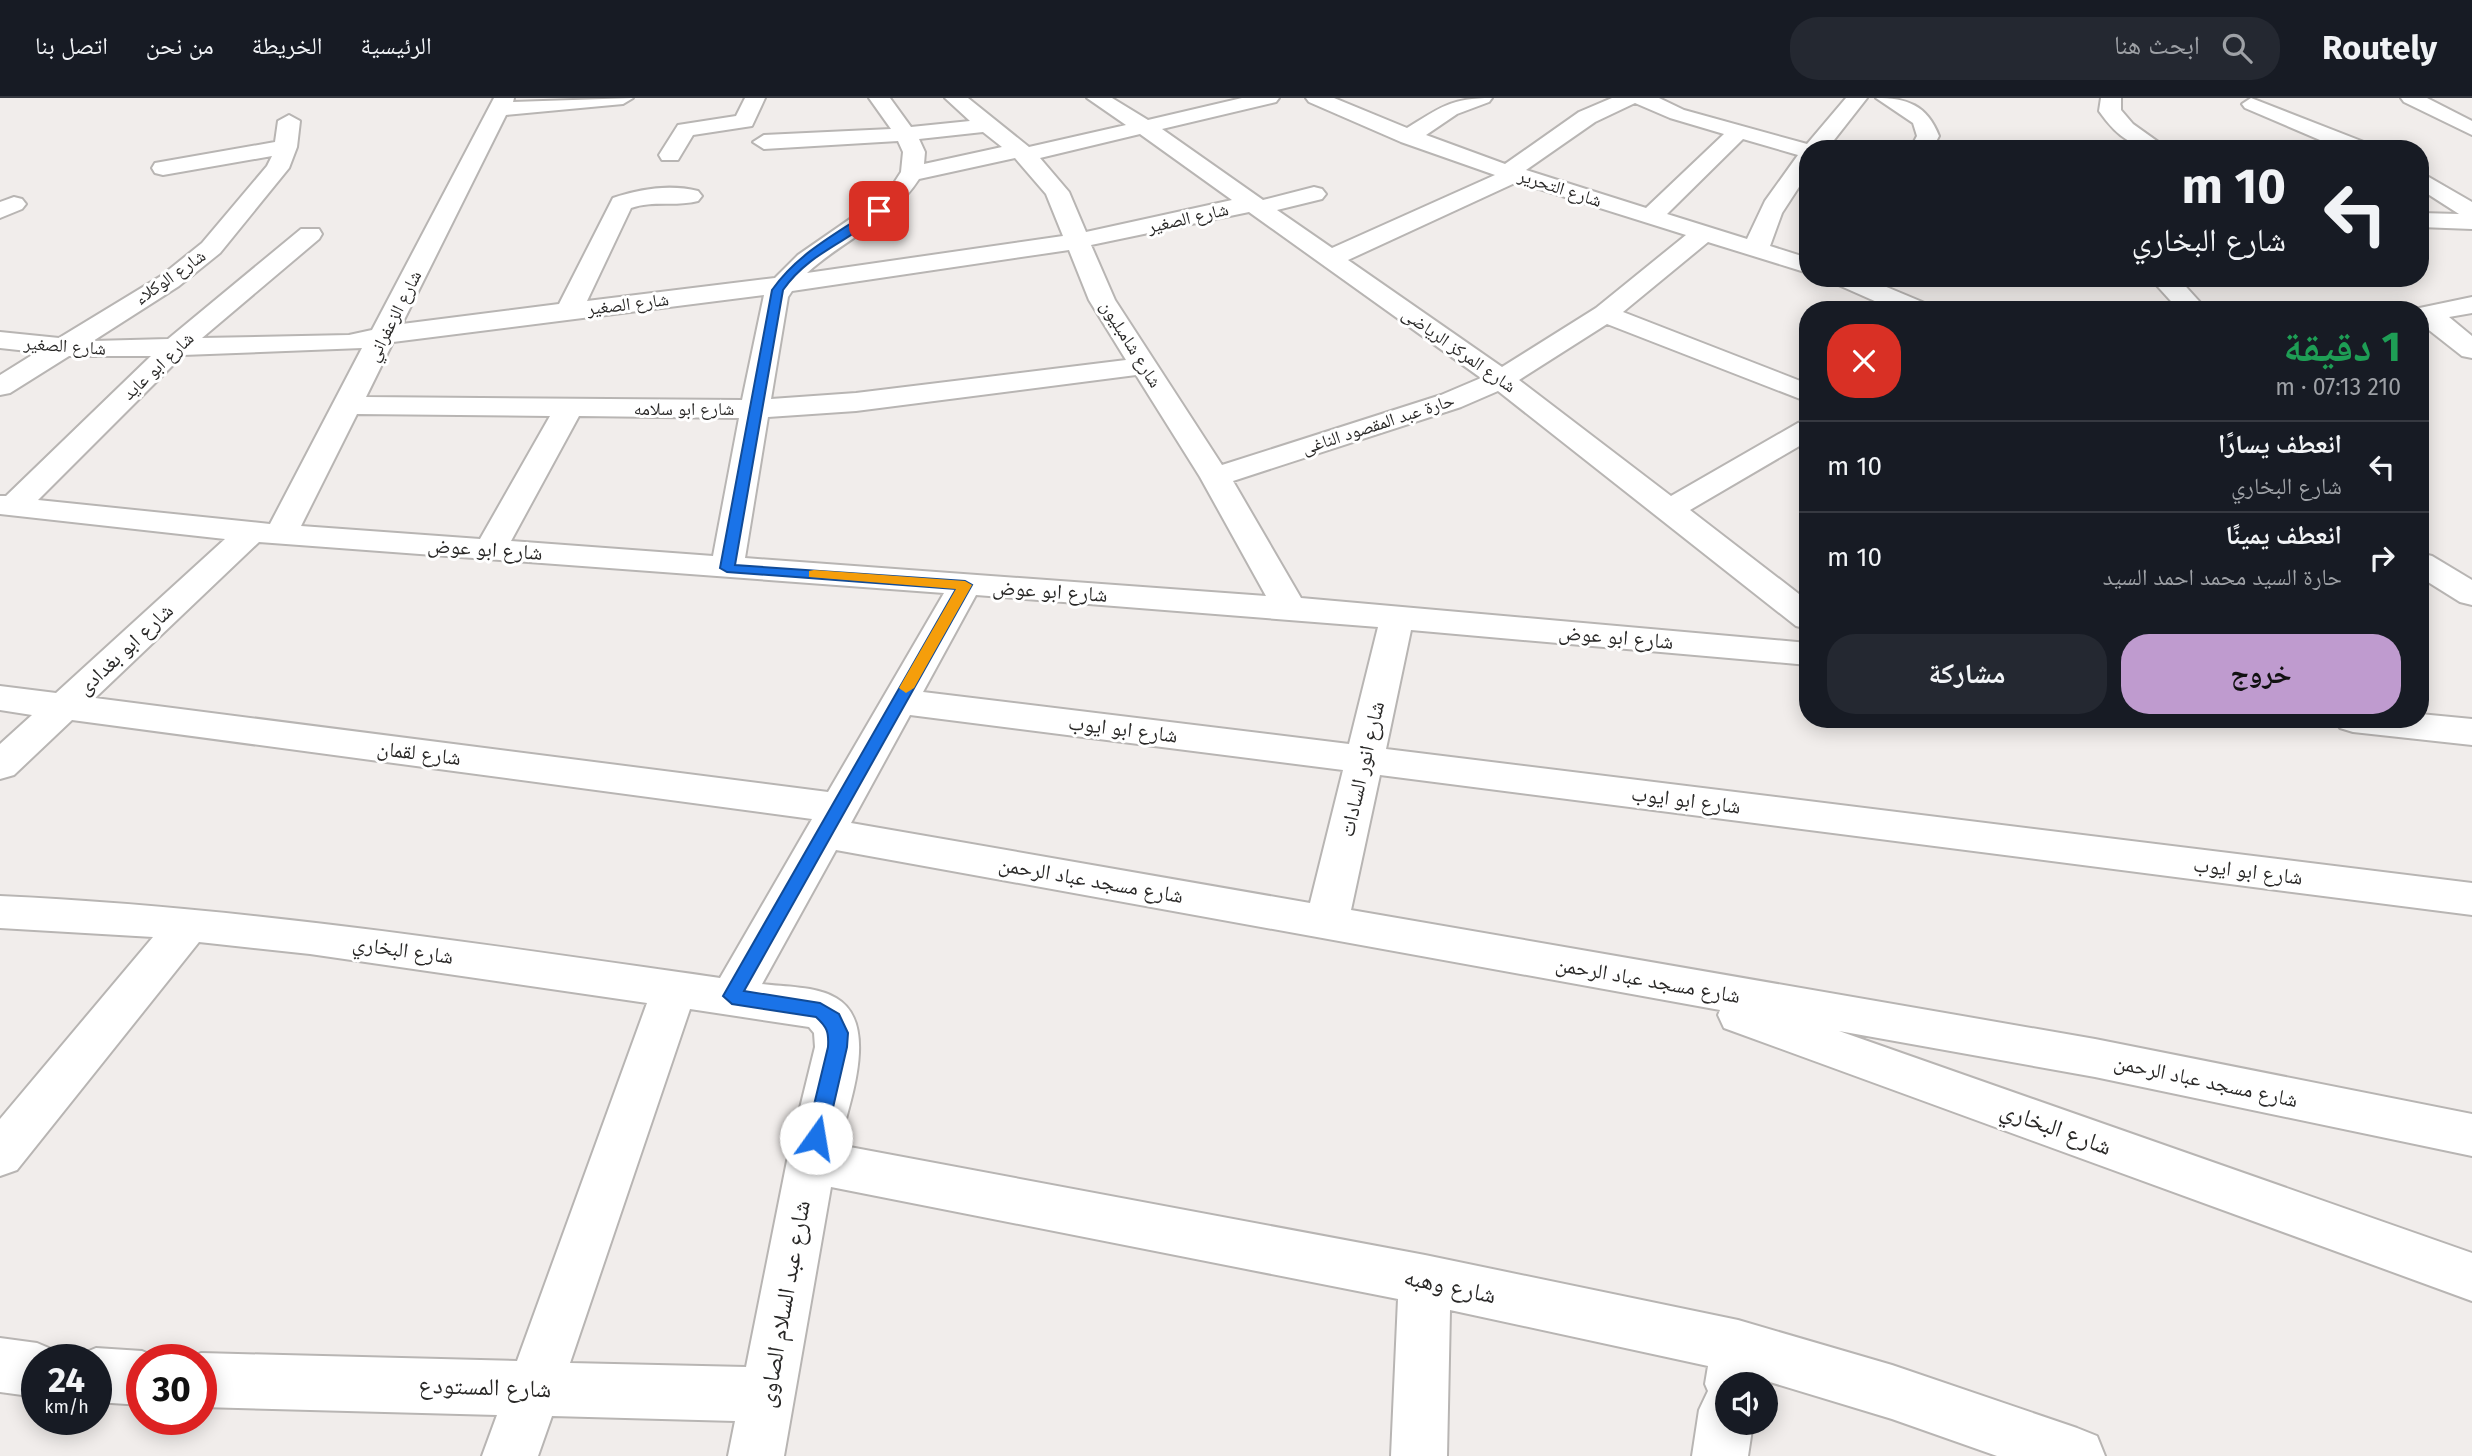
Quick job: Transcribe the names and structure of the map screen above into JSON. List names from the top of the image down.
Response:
{
  "streets": {
    "street": [
      "شارع التحرير",
      "شارع الصغير",
      "شارع الوكلاء",
      "شارع الزعفراني",
      "شارع شامبليون",
      "شارع المركز الرياضى",
      "شارع ابو عايد",
      "شارع ابو سلامه",
      "حارة عبد المقصود الناغى",
      "شارع ابو عوض",
      "شارع ابو بغدادى",
      "شارع ابو ايوب",
      "شارع لقمان",
      "شارع انور السادات",
      "شارع مسجد عباد الرحمن",
      "شارع البخاري",
      "شارع وهبه",
      "شارع عبد السلام الصاوى",
      "شارع المستودع"
    ]
  },
  "crossings": [
    ["شارع التحرير", "حارة عبد المقصود الناغى"],
    ["شارع الصغير", "شارع الوكلاء"],
    ["شارع الصغير", "شارع الزعفراني"],
    ["شارع الصغير", "شارع شامبليون"],
    ["شارع الصغير", "شارع المركز الرياضى"],
    ["شارع الصغير", "شارع ابو عايد"],
    ["شارع الزعفراني", "شارع ابو سلامه"],
    ["شارع الزعفراني", "شارع ابو عوض"],
    ["شارع الزعفراني", "شارع ابو بغدادى"],
    ["شارع شامبليون", "شارع ابو سلامه"],
    ["شارع شامبليون", "حارة عبد المقصود الناغى"],
    ["شارع شامبليون", "شارع ابو عوض"],
    ["شارع المركز الرياضى", "حارة عبد المقصود الناغى"],
    ["شارع ابو عايد", "شارع ابو عوض"],
    ["شارع ابو عوض", "شارع ابو بغدادى"],
    ["شارع ابو عوض", "شارع انور السادات"],
    ["شارع ابو بغدادى", "شارع لقمان"],
    ["شارع ابو ايوب", "شارع انور السادات"],
    ["شارع لقمان", "شارع مسجد عباد الرحمن"],
    ["شارع انور السادات", "شارع مسجد عباد الرحمن"],
    ["شارع مسجد عباد الرحمن", "شارع البخاري"],
    ["شارع البخاري", "شارع عبد السلام الصاوى"],
    ["شارع وهبه", "شارع عبد السلام الصاوى"],
    ["شارع عبد السلام الصاوى", "شارع المستودع"]
  ],
  "page": {
    "header": "Routely",
    "search": "ابحث هنا",
    "nav": [
      "الرئيسية",
      "الخريطة",
      "من نحن",
      "اتصل بنا"
    ],
    "turn": ["10 m", "شارع البخاري"],
    "heading": ["1 دقيقة", "210 m · 07:13"],
    "list": [
      {
        "name": "انعطف يسارًا",
        "note": "شارع البخاري",
        "value": "10 m"
      },
      {
        "name": "انعطف يمينًا",
        "note": "حارة السيد محمد احمد السيد",
        "value": "10 m"
      }
    ],
    "buttons": ["خروج", "مشاركة"],
    "speed": "24 km/h",
    "limit": "30"
  }
}
